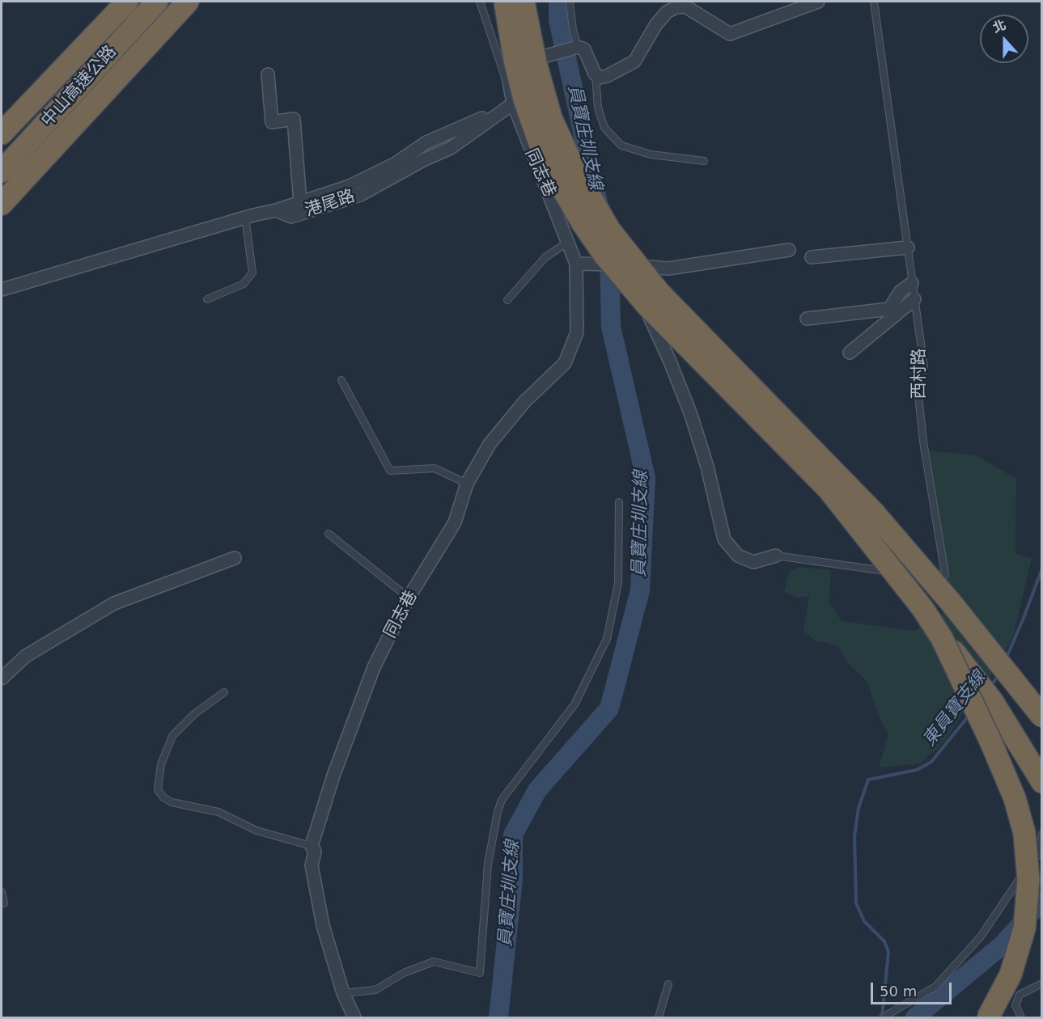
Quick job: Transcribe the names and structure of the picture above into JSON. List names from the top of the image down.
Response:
{
  "streets": {
    "highway": ["中山高速公路"],
    "street": ["同志巷", "港尾路"],
    "lane": ["西村路"]
  },
  "crossings": [
    ["同志巷", "港尾路"]
  ],
  "water": ["員寶庄圳支線", "東員寶支線"],
  "scale_bar": "50 m",
  "north": "top"
}
